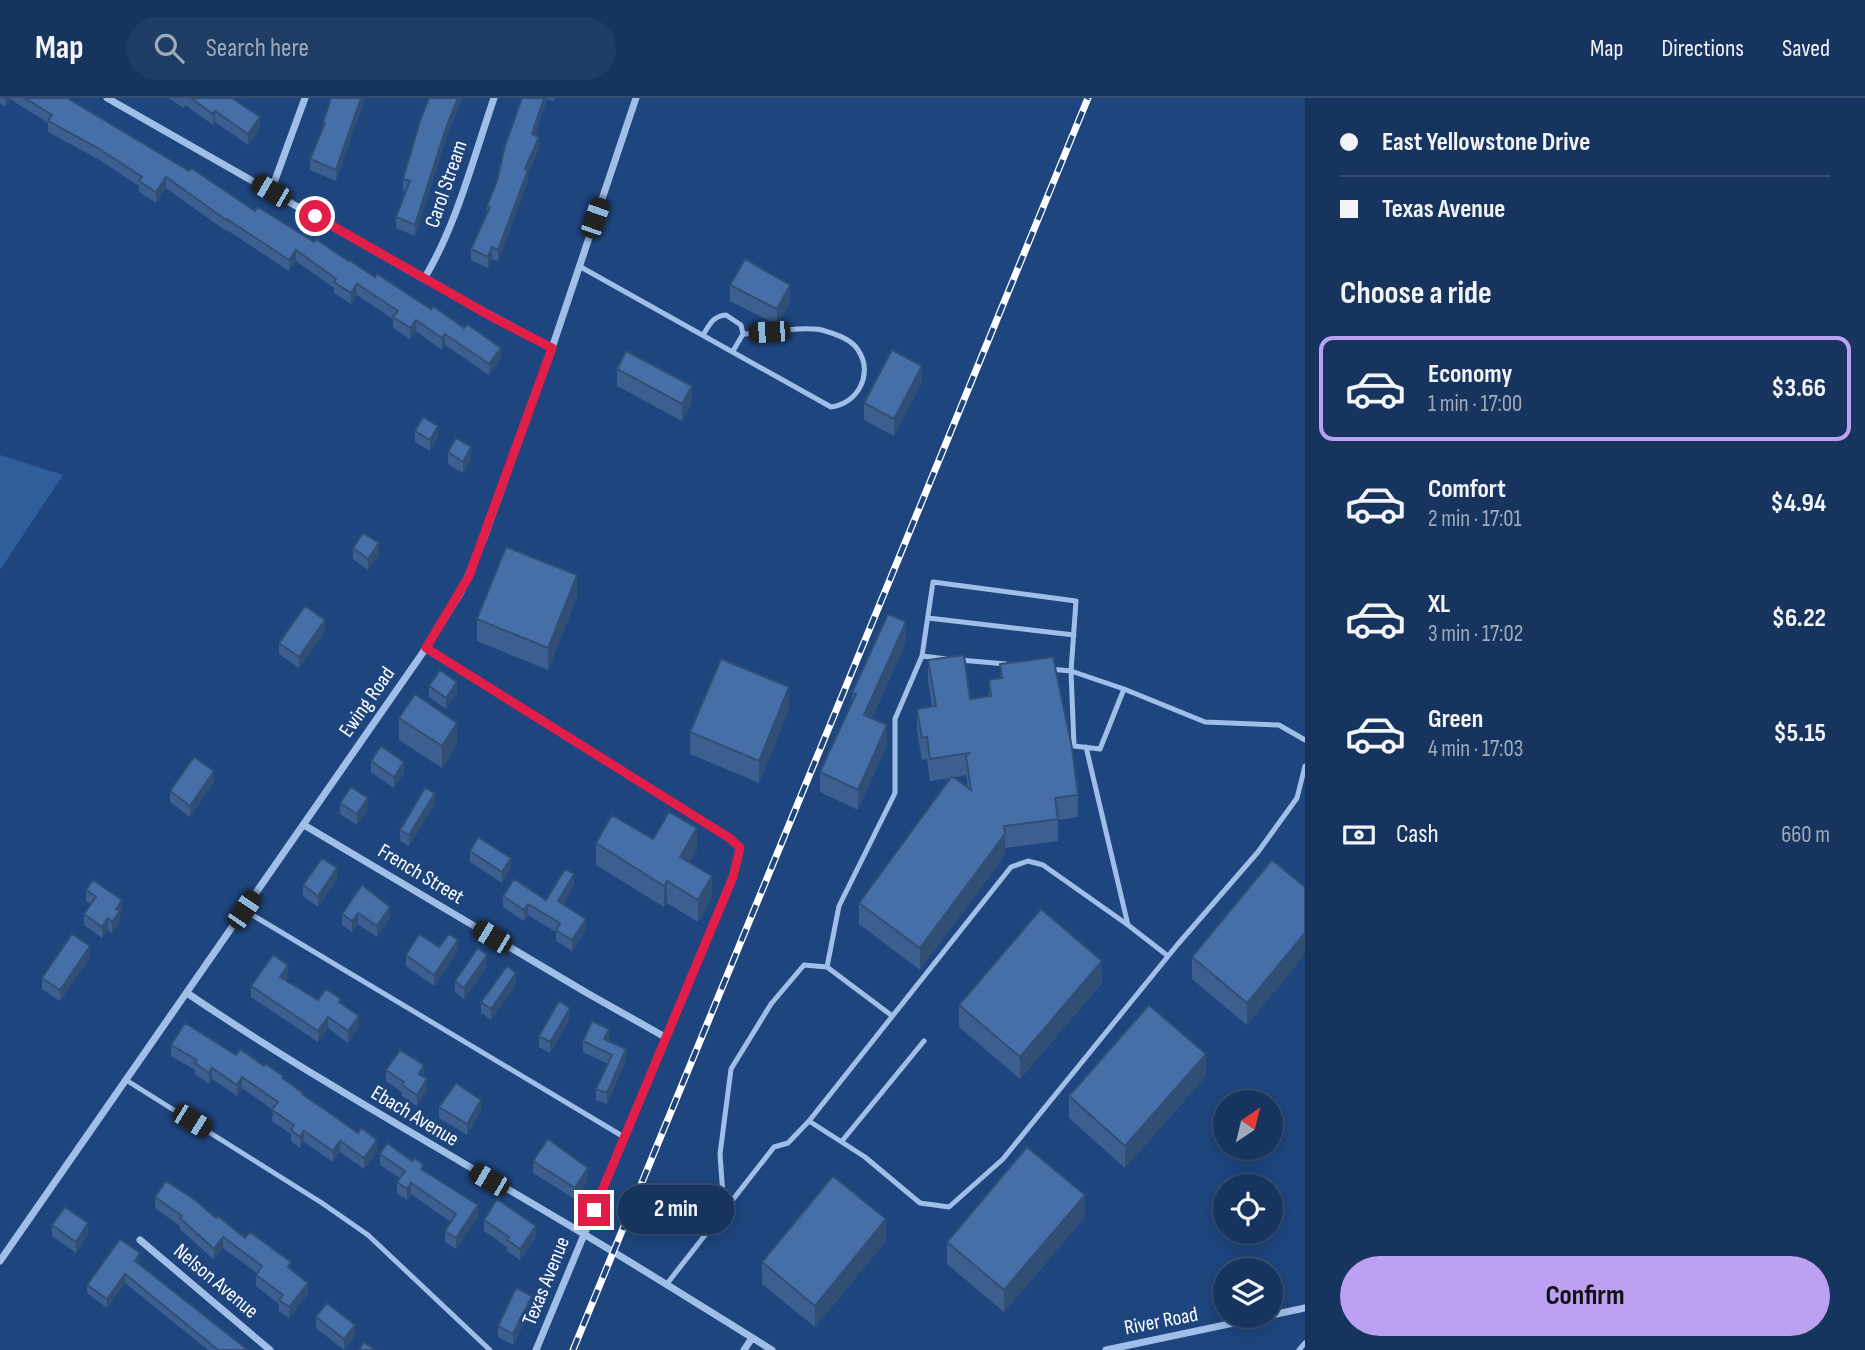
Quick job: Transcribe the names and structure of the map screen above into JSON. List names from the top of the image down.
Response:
{
  "streets": {
    "street": [
      "Carol Stream",
      "Ewing Road",
      "French Street",
      "Ebach Avenue",
      "Nelson Avenue",
      "Texas Avenue",
      "River Road"
    ]
  },
  "crossings": [
    ["Ewing Road", "French Street"],
    ["Ewing Road", "Ebach Avenue"],
    ["Ewing Road", "Texas Avenue"],
    ["French Street", "Texas Avenue"],
    ["Ebach Avenue", "Texas Avenue"]
  ],
  "north": "top right",
  "page": {
    "header": "Map",
    "search": "Search here",
    "nav": ["Map", "Directions", "Saved"],
    "banner": ["East Yellowstone Drive", "Texas Avenue"],
    "heading": "Choose a ride",
    "list": [
      {
        "name": "Economy",
        "note": "1 min · 17:00",
        "value": "$3.66"
      },
      {
        "name": "Comfort",
        "note": "2 min · 17:01",
        "value": "$4.94"
      },
      {
        "name": "XL",
        "note": "3 min · 17:02",
        "value": "$6.22"
      },
      {
        "name": "Green",
        "note": "4 min · 17:03",
        "value": "$5.15"
      }
    ],
    "pay": ["Cash", "660 m"],
    "bubble": "2 min",
    "buttons": "Confirm"
  }
}
